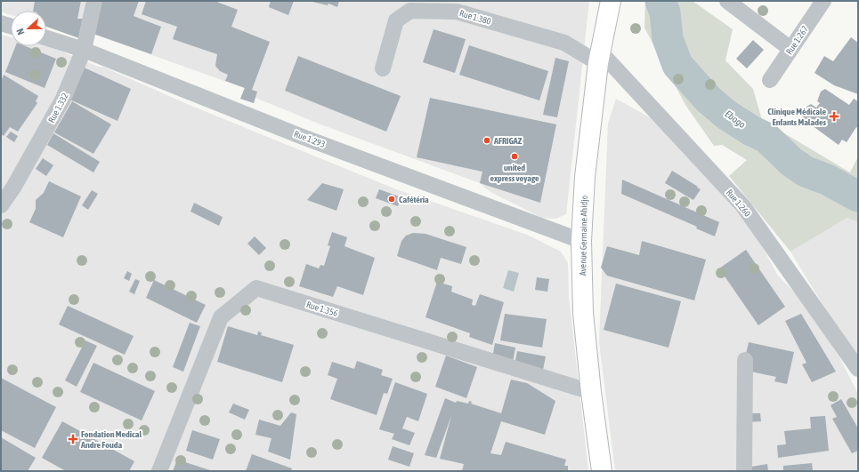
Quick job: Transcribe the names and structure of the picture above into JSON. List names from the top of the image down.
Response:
{
  "streets": {
    "main road": ["Avenue Germaine Ahidjo"],
    "street": [
      "Rue 1.380",
      "Rue 1.267",
      "Rue 1.332",
      "Rue 1.293",
      "Rue 1.260",
      "Rue 1.356"
    ]
  },
  "crossings": [
    ["Rue 1.380", "Rue 1.260"],
    ["Rue 1.380", "Avenue Germaine Ahidjo"],
    ["Rue 1.332", "Rue 1.293"],
    ["Rue 1.293", "Avenue Germaine Ahidjo"],
    ["Rue 1.260", "Avenue Germaine Ahidjo"],
    ["Avenue Germaine Ahidjo", "Rue 1.356"]
  ],
  "water": ["Ebogo"],
  "places": {
    "health": ["Clinique Médicale Enfants Malades", "Fondation Medical Andre Fouda"],
    "other": ["AFRIGAZ", "united express voyage", "Cafétéria"]
  },
  "north": "left"
}
